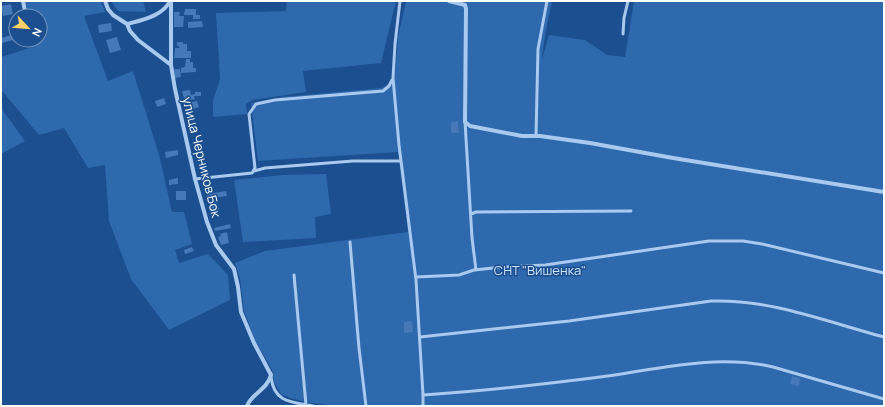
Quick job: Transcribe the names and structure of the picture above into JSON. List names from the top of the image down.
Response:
{
  "streets": {
    "street": ["улица Черников Бок"]
  },
  "parks": ["СНТ \"Вишенка\""],
  "north": "bottom right"
}
